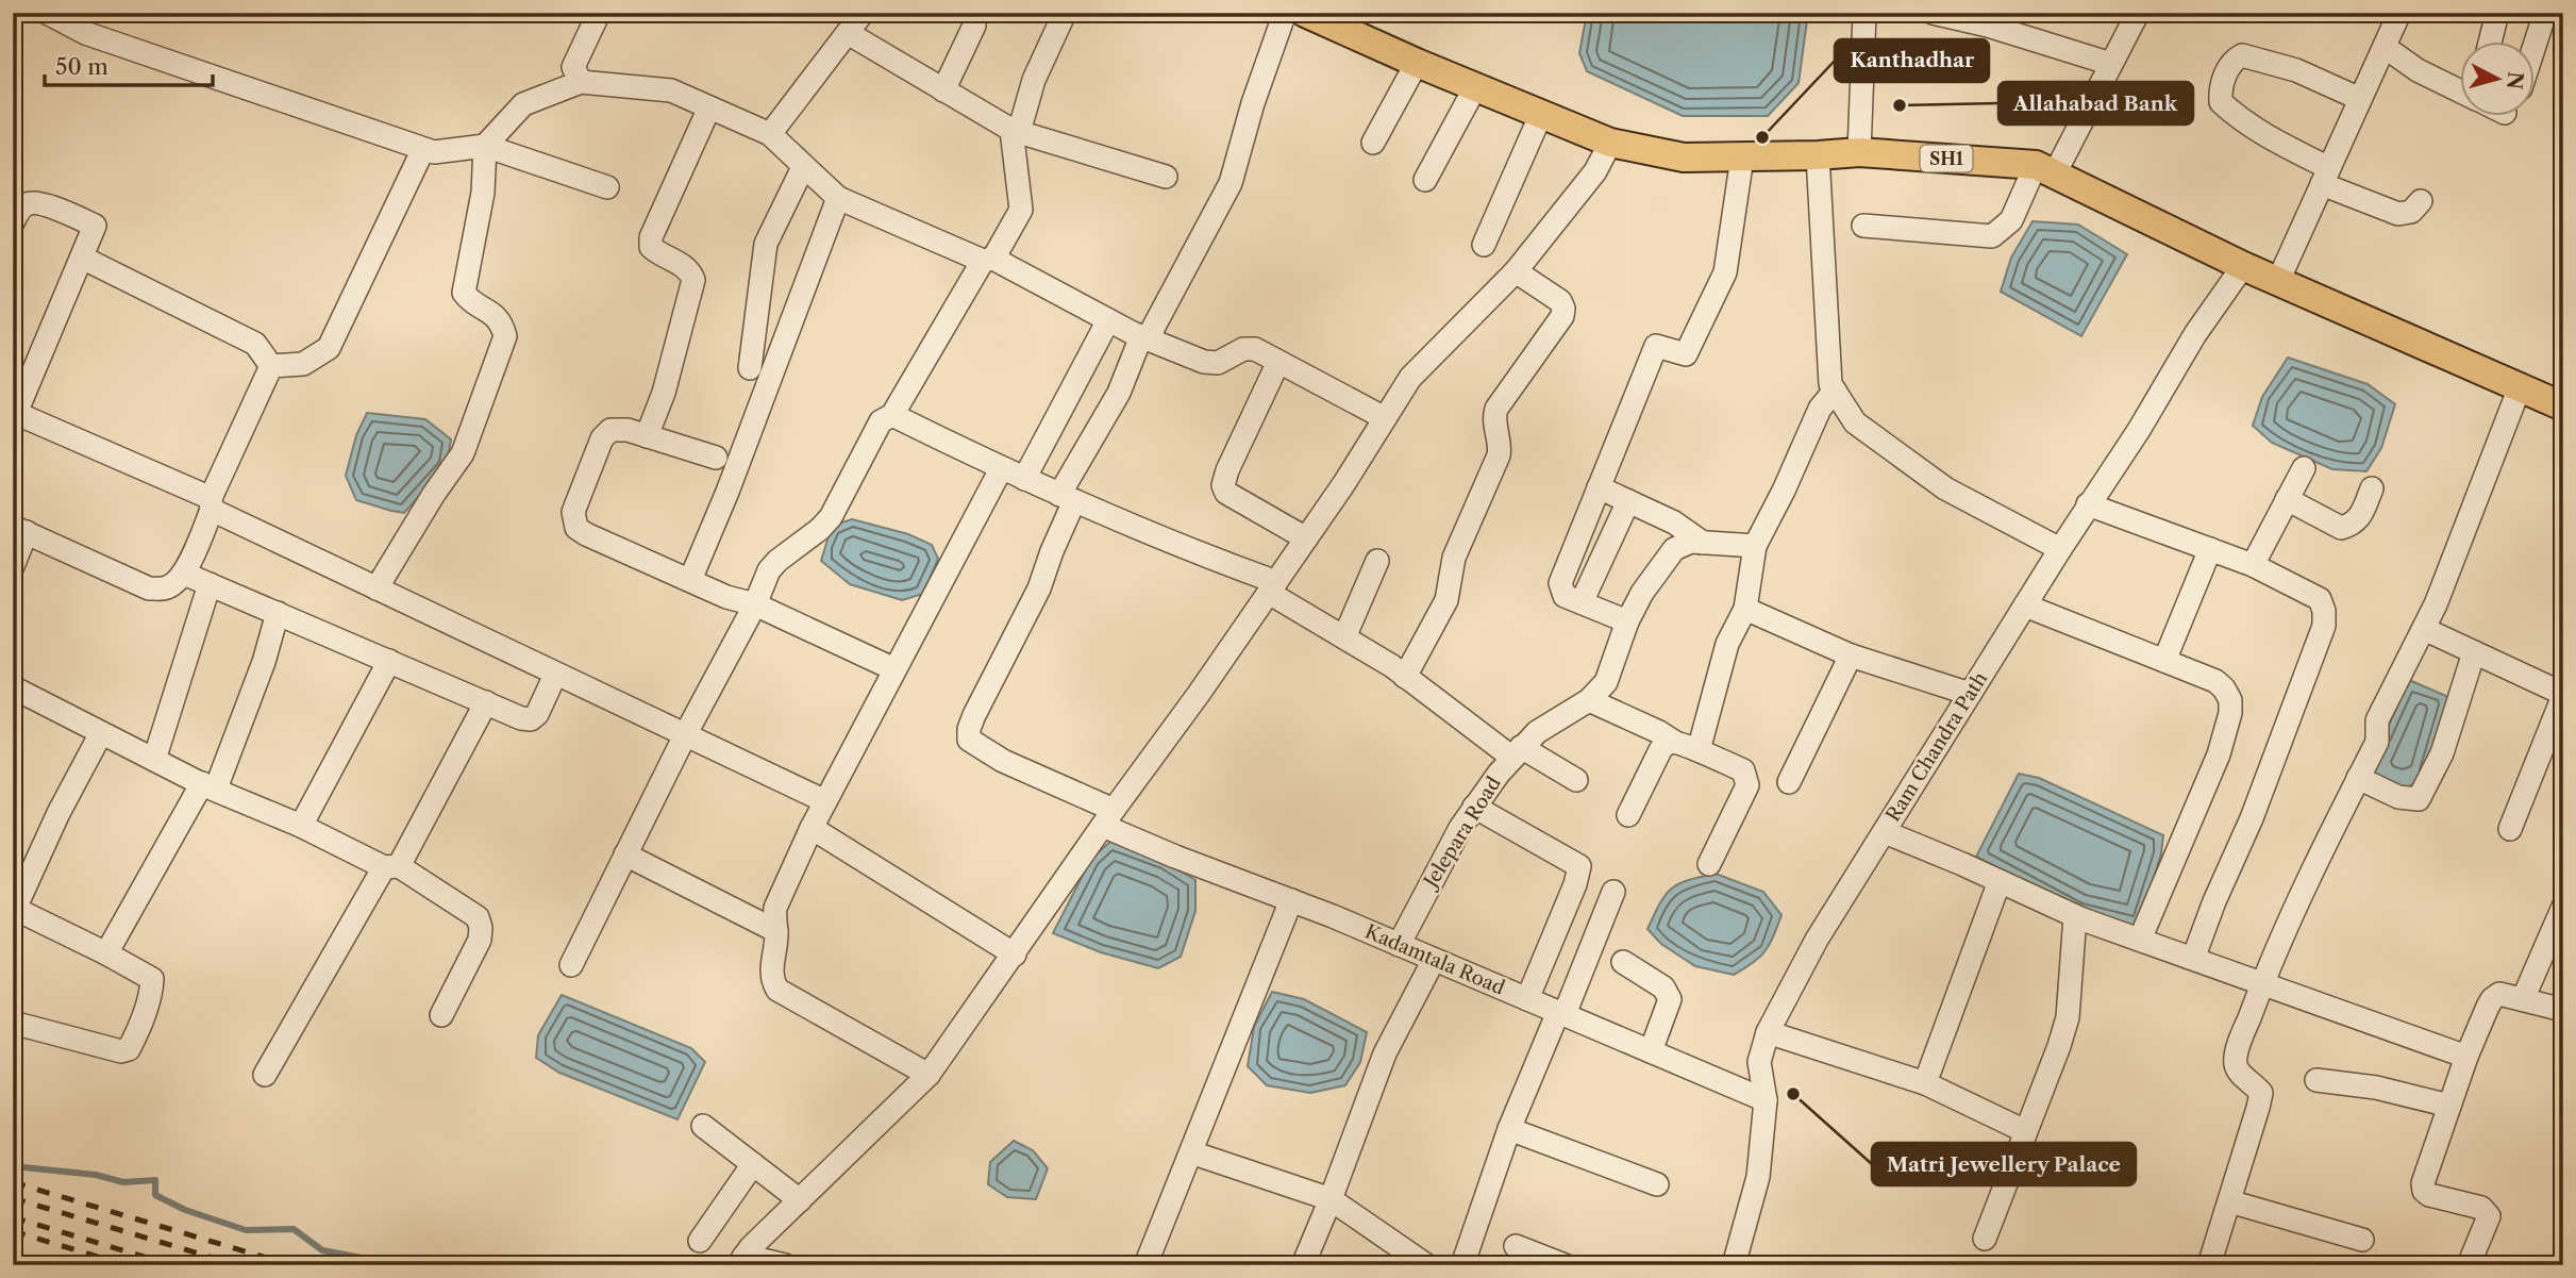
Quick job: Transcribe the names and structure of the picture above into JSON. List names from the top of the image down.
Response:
{
  "streets": {
    "main road": ["SH1"],
    "street": ["Ram Chandra Path", "Jelepara Road", "Kadamtala Road"]
  },
  "crossings": [
    ["SH1", "Ram Chandra Path"],
    ["Ram Chandra Path", "Kadamtala Road"],
    ["Jelepara Road", "Kadamtala Road"]
  ],
  "places": ["Allahabad Bank", "Kanthadhar", "Matri Jewellery Palace"],
  "scale_bar": "50 m",
  "north": "right"
}
